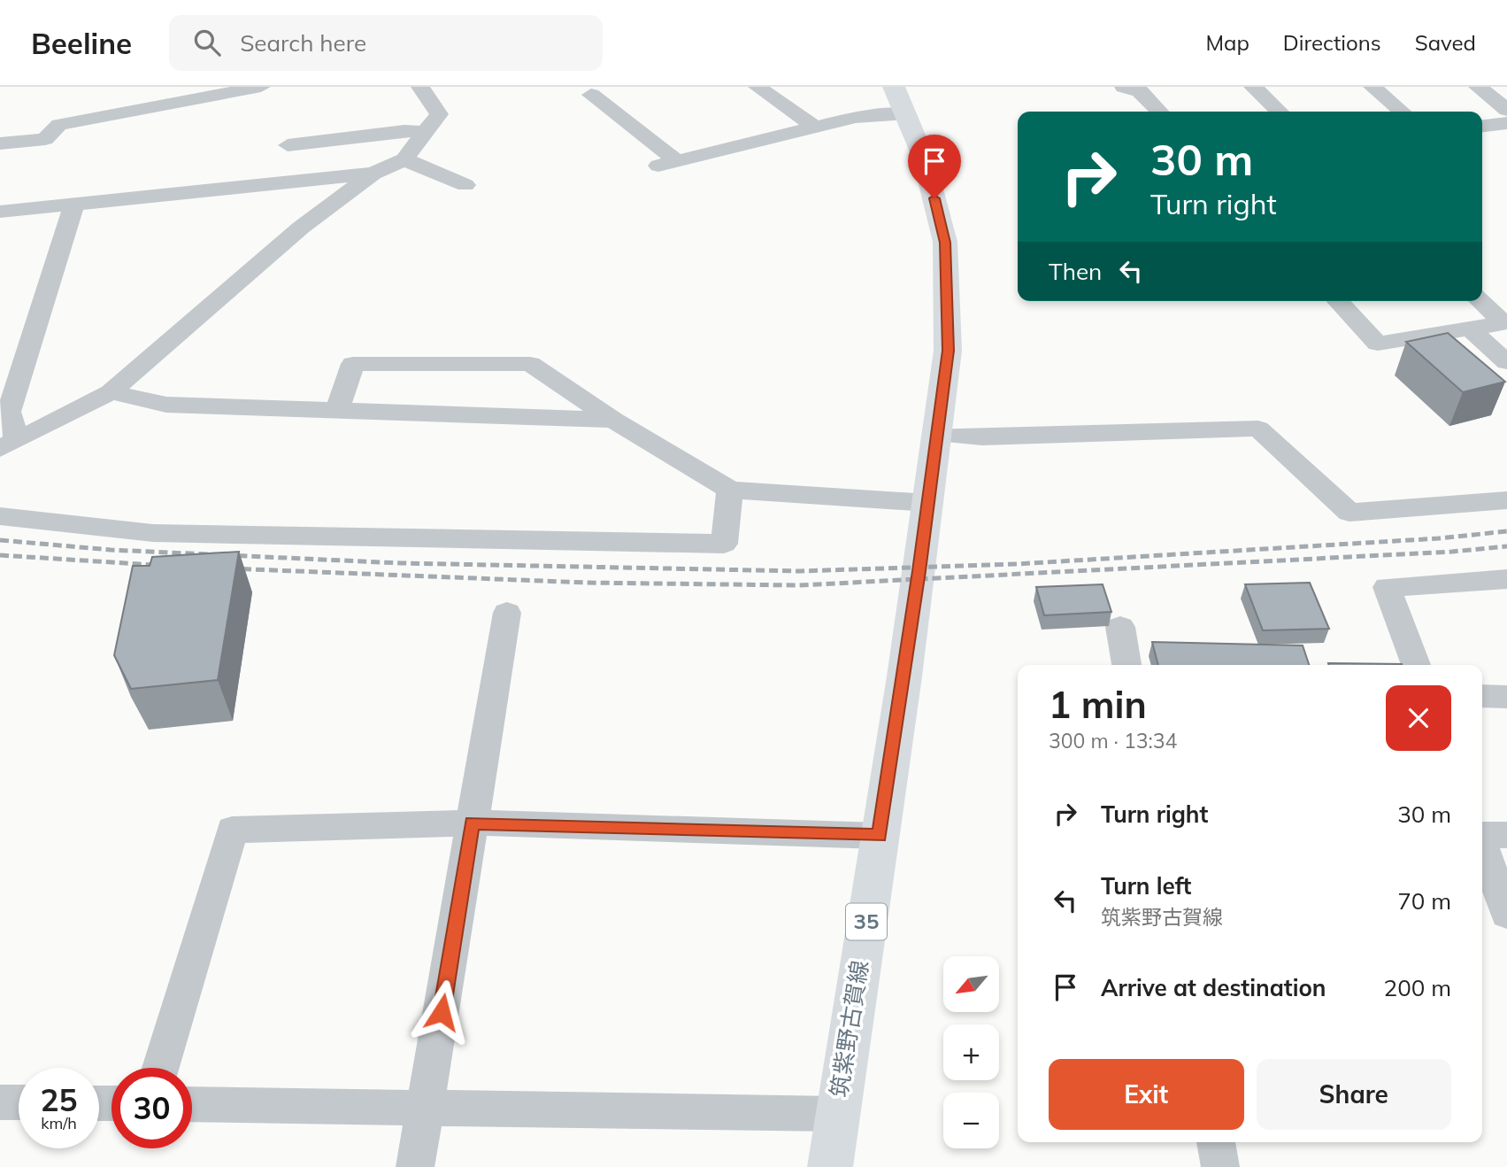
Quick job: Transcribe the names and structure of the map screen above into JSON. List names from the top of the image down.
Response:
{
  "streets": {
    "main road": ["35", "筑紫野古賀線"]
  },
  "north": "bottom left",
  "page": {
    "header": "Beeline",
    "search": "Search here",
    "nav": ["Map", "Directions", "Saved"],
    "turn": ["30 m", "Turn right"],
    "then": "Then",
    "heading": ["1 min", "300 m · 13:34"],
    "list": [
      {
        "name": "Turn right",
        "value": "30 m"
      },
      {
        "name": "Turn left",
        "note": "筑紫野古賀線",
        "value": "70 m"
      },
      {
        "name": "Arrive at destination",
        "value": "200 m"
      }
    ],
    "map_buttons": ["+", "−"],
    "buttons": ["Exit", "Share"],
    "speed": "25 km/h",
    "limit": "30"
  }
}
